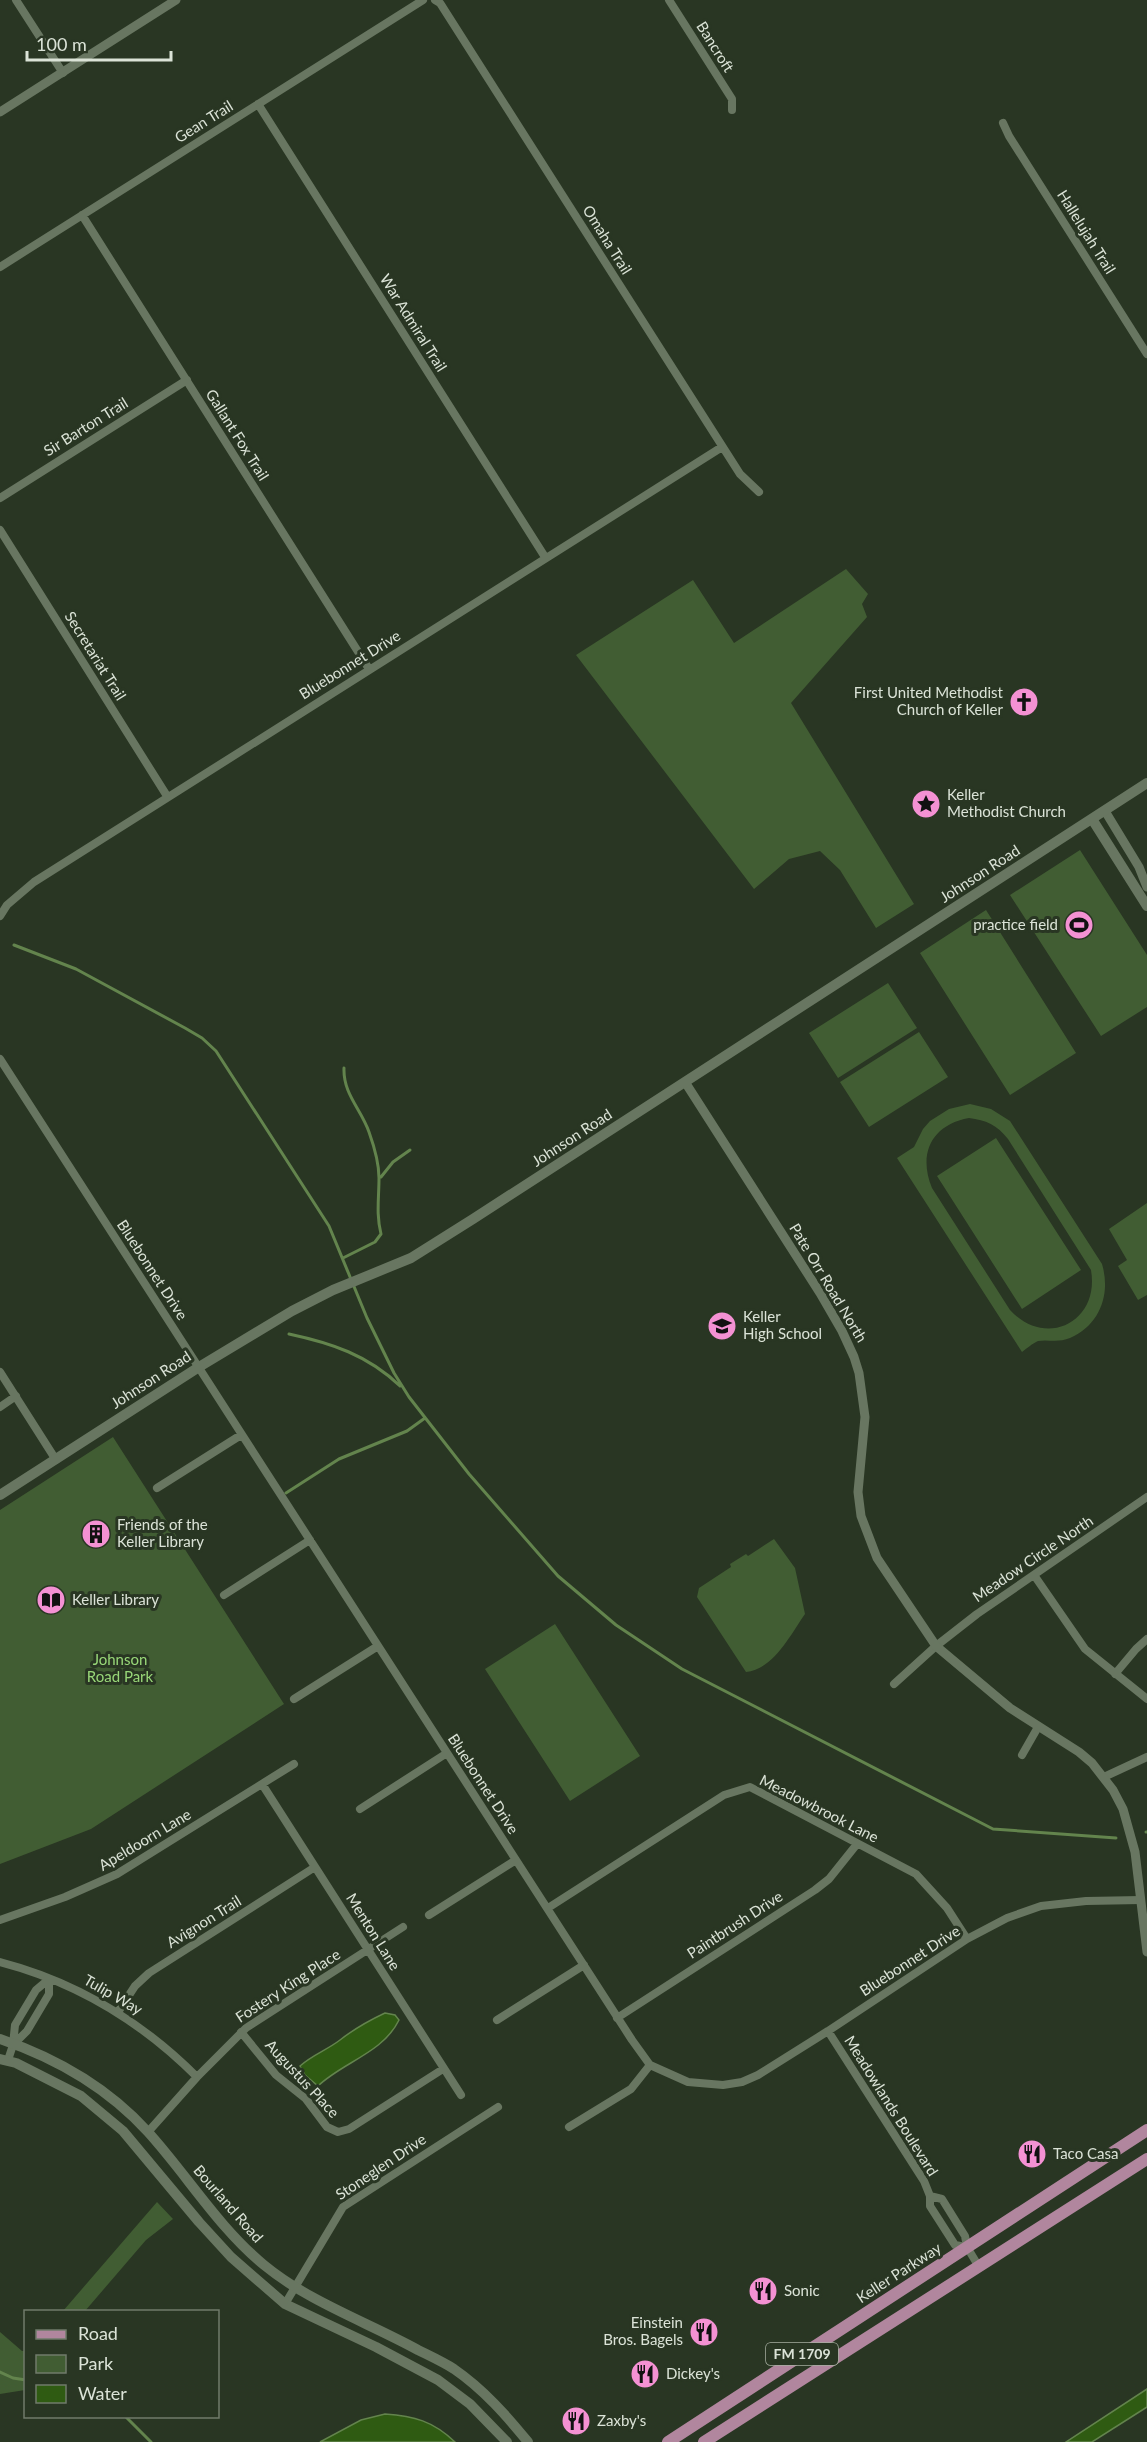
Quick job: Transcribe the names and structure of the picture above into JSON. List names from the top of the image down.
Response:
{
  "streets": {
    "main road": [
      "Johnson Road",
      "Bourland Road",
      "Keller Parkway",
      "FM 1709"
    ],
    "street": [
      "Bancroft",
      "Gean Trail",
      "Hallelujah Trail",
      "Omaha Trail",
      "War Admiral Trail",
      "Sir Barton Trail",
      "Gallant Fox Trail",
      "Secretariat Trail",
      "Bluebonnet Drive",
      "Pate Orr Road North",
      "Meadow Circle North",
      "Meadowbrook Lane",
      "Apeldoorn Lane",
      "Avignon Trail",
      "Paintbrush Drive",
      "Menton Lane",
      "Fostery King Place",
      "Tulip Way",
      "Augustus Place",
      "Meadowlands Boulevard",
      "Stoneglen Drive"
    ]
  },
  "crossings": [
    ["Gean Trail", "War Admiral Trail"],
    ["Gean Trail", "Gallant Fox Trail"],
    ["Omaha Trail", "Bluebonnet Drive"],
    ["War Admiral Trail", "Bluebonnet Drive"],
    ["Sir Barton Trail", "Gallant Fox Trail"],
    ["Gallant Fox Trail", "Bluebonnet Drive"],
    ["Secretariat Trail", "Bluebonnet Drive"],
    ["Bluebonnet Drive", "Johnson Road"],
    ["Bluebonnet Drive", "Pate Orr Road North"],
    ["Bluebonnet Drive", "Meadowbrook Lane"],
    ["Bluebonnet Drive", "Paintbrush Drive"],
    ["Bluebonnet Drive", "Meadowlands Boulevard"],
    ["Johnson Road", "Pate Orr Road North"],
    ["Pate Orr Road North", "Meadow Circle North"],
    ["Meadowbrook Lane", "Paintbrush Drive"],
    ["Apeldoorn Lane", "Menton Lane"],
    ["Avignon Trail", "Menton Lane"],
    ["Avignon Trail", "Tulip Way"],
    ["Menton Lane", "Fostery King Place"],
    ["Menton Lane", "Augustus Place"],
    ["Fostery King Place", "Tulip Way"],
    ["Fostery King Place", "Augustus Place"],
    ["Fostery King Place", "Bourland Road"],
    ["Meadowlands Boulevard", "Keller Parkway"],
    ["Meadowlands Boulevard", "FM 1709"],
    ["Stoneglen Drive", "Bourland Road"]
  ],
  "parks": ["Johnson Road Park"],
  "places": {
    "church": ["First United Methodist Church of Keller"],
    "place": ["Keller Methodist Church"],
    "sports": ["practice field"],
    "school or university": ["Keller High School"],
    "building": ["Friends of the Keller Library"],
    "library": ["Keller Library"],
    "restaurant": [
      "Taco Casa",
      "Sonic",
      "Einstein Bros. Bagels",
      "Dickey's",
      "Zaxby's"
    ]
  },
  "legend": ["Road", "Park", "Water"],
  "scale_bar": "100 m"
}
